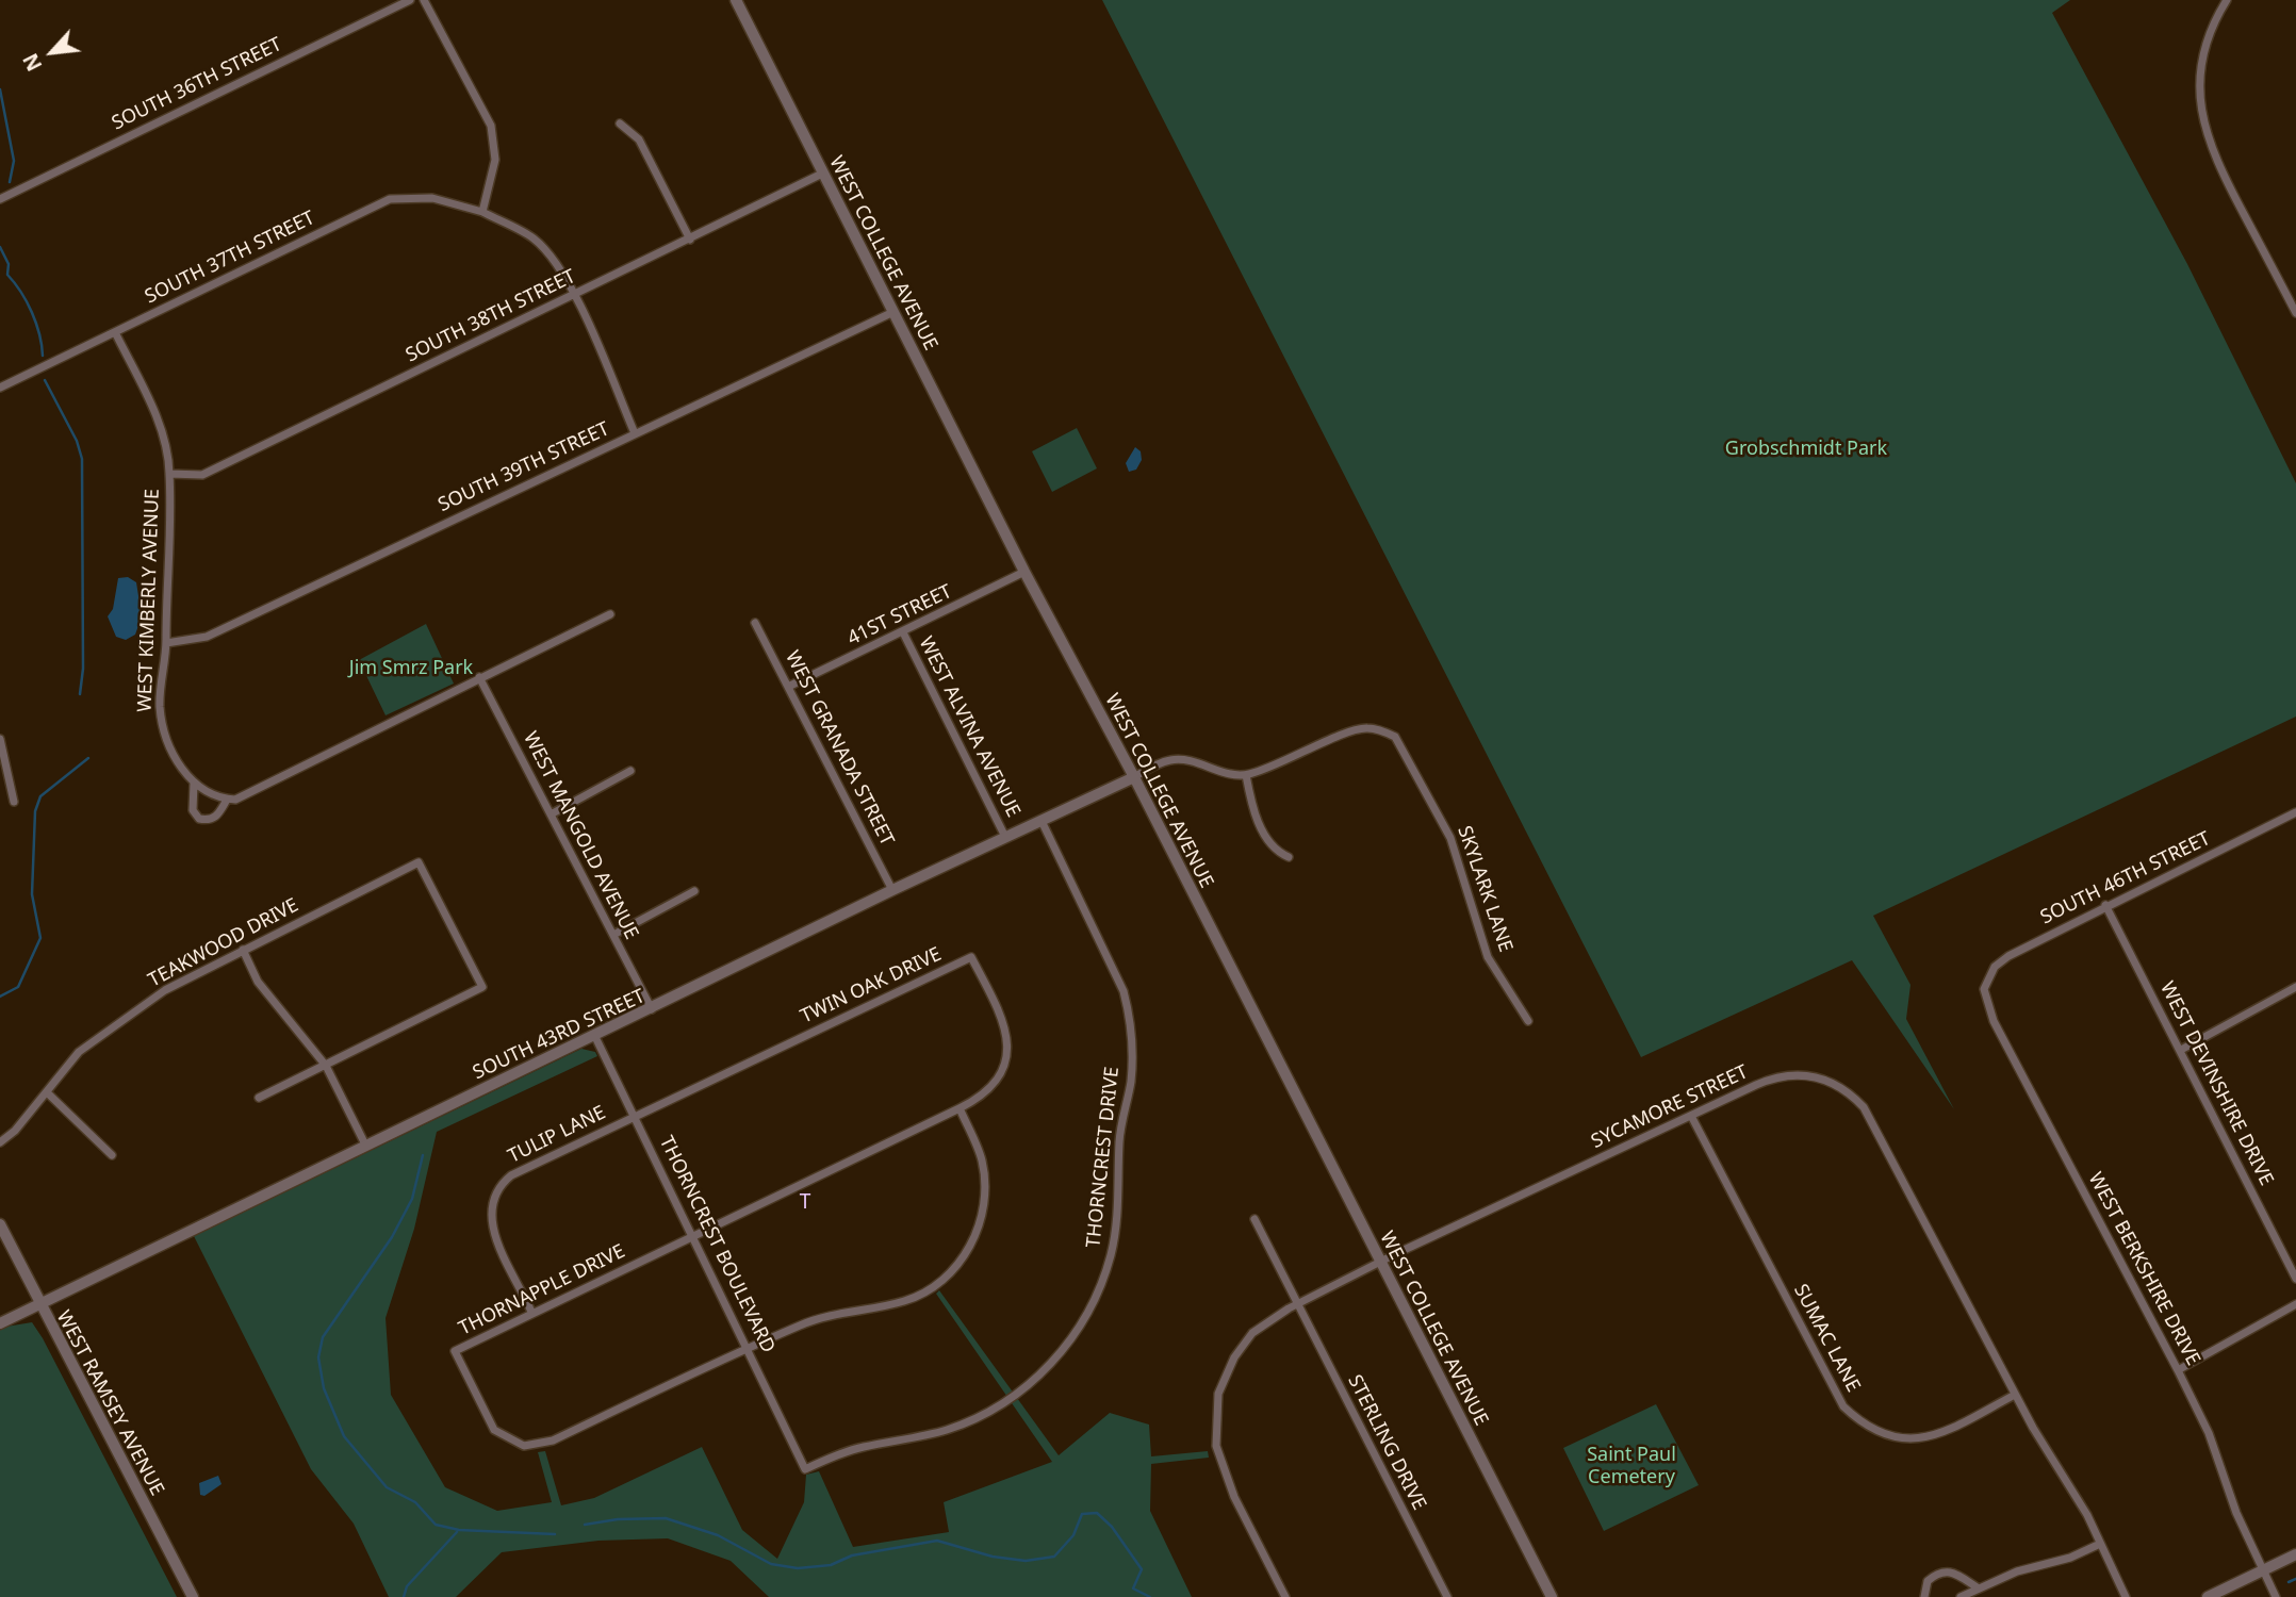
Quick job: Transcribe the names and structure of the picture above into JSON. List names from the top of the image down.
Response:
{
  "streets": {
    "street": [
      "SOUTH 36TH STREET",
      "WEST COLLEGE AVENUE",
      "SOUTH 37TH STREET",
      "SOUTH 38TH STREET",
      "SOUTH 39TH STREET",
      "WEST KIMBERLY AVENUE",
      "41ST STREET",
      "WEST ALVINA AVENUE",
      "WEST GRANADA STREET",
      "WEST MANGOLD AVENUE",
      "SOUTH 46TH STREET",
      "SKYLARK LANE",
      "TEAKWOOD DRIVE",
      "TWIN OAK DRIVE",
      "SOUTH 43RD STREET",
      "WEST DEVINSHIRE DRIVE",
      "SYCAMORE STREET",
      "TULIP LANE",
      "THORNCREST DRIVE",
      "THORNCREST BOULEVARD",
      "WEST BERKSHIRE DRIVE",
      "THORNAPPLE DRIVE",
      "SUMAC LANE",
      "WEST RAMSEY AVENUE",
      "STERLING DRIVE"
    ]
  },
  "crossings": [
    ["WEST COLLEGE AVENUE", "SOUTH 38TH STREET"],
    ["WEST COLLEGE AVENUE", "SOUTH 39TH STREET"],
    ["WEST COLLEGE AVENUE", "41ST STREET"],
    ["WEST COLLEGE AVENUE", "SKYLARK LANE"],
    ["WEST COLLEGE AVENUE", "SOUTH 43RD STREET"],
    ["WEST COLLEGE AVENUE", "SYCAMORE STREET"],
    ["SOUTH 37TH STREET", "WEST KIMBERLY AVENUE"],
    ["SOUTH 38TH STREET", "WEST KIMBERLY AVENUE"],
    ["SOUTH 39TH STREET", "WEST KIMBERLY AVENUE"],
    ["41ST STREET", "WEST ALVINA AVENUE"],
    ["41ST STREET", "WEST GRANADA STREET"],
    ["WEST ALVINA AVENUE", "SOUTH 43RD STREET"],
    ["WEST GRANADA STREET", "SOUTH 43RD STREET"],
    ["WEST MANGOLD AVENUE", "SOUTH 43RD STREET"],
    ["SOUTH 46TH STREET", "WEST DEVINSHIRE DRIVE"],
    ["SOUTH 46TH STREET", "WEST BERKSHIRE DRIVE"],
    ["SKYLARK LANE", "SOUTH 43RD STREET"],
    ["TWIN OAK DRIVE", "TULIP LANE"],
    ["TWIN OAK DRIVE", "THORNCREST BOULEVARD"],
    ["TWIN OAK DRIVE", "THORNAPPLE DRIVE"],
    ["SOUTH 43RD STREET", "THORNCREST DRIVE"],
    ["SOUTH 43RD STREET", "THORNCREST BOULEVARD"],
    ["SOUTH 43RD STREET", "WEST RAMSEY AVENUE"],
    ["SYCAMORE STREET", "SUMAC LANE"],
    ["SYCAMORE STREET", "STERLING DRIVE"],
    ["TULIP LANE", "THORNCREST BOULEVARD"],
    ["TULIP LANE", "THORNAPPLE DRIVE"],
    ["THORNCREST DRIVE", "THORNCREST BOULEVARD"],
    ["THORNCREST BOULEVARD", "THORNAPPLE DRIVE"]
  ],
  "districts": ["T"],
  "parks": ["Grobschmidt Park", "Jim Smrz Park", "Saint Paul Cemetery"],
  "north": "bottom left"
}
